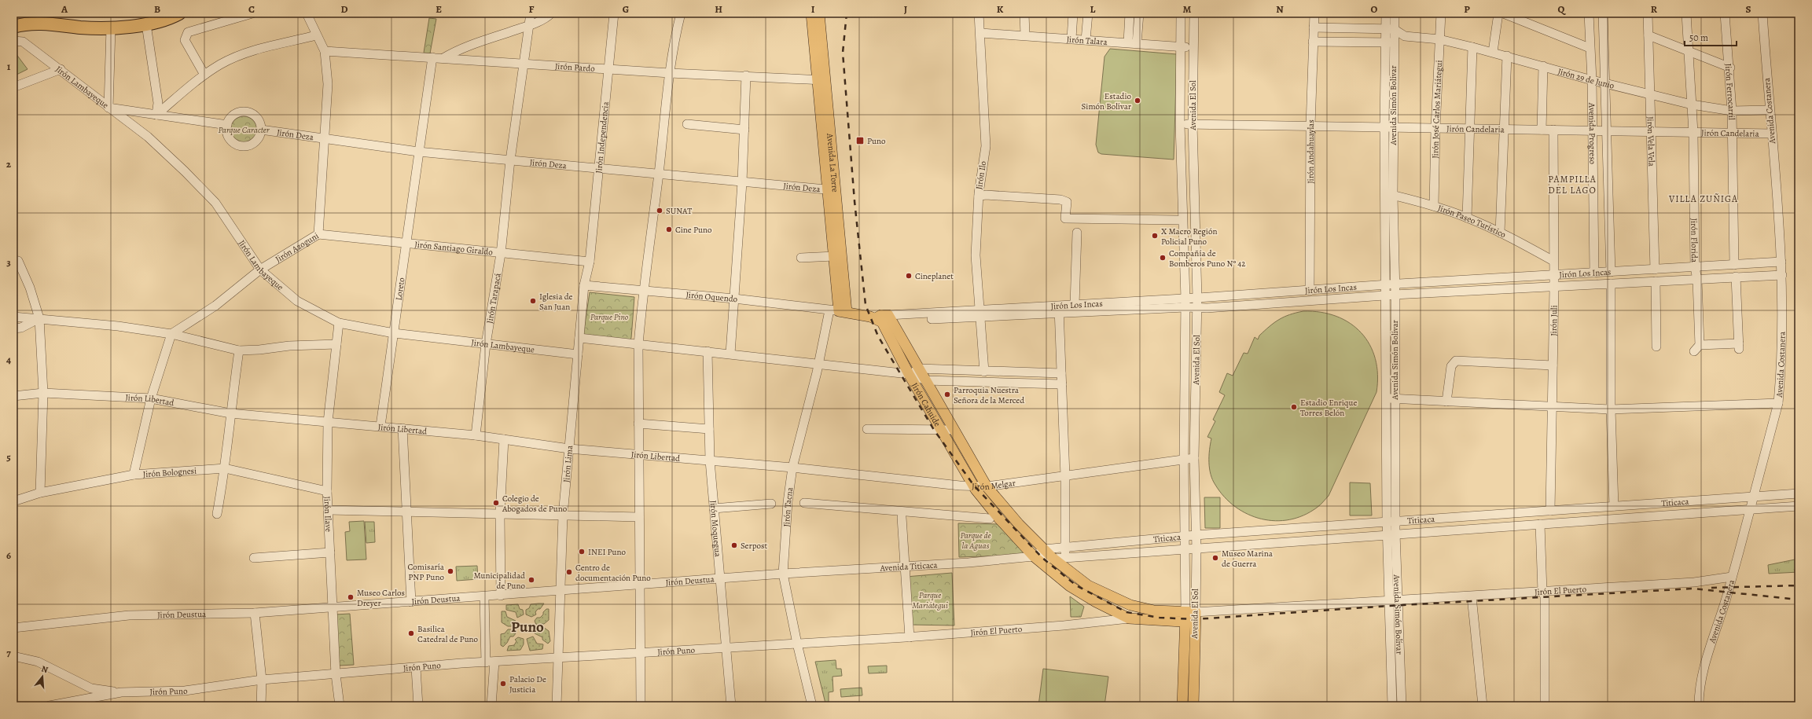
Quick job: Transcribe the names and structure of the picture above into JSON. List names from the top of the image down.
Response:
{
  "streets": {
    "main road": [
      "Avenida El Sol",
      "Avenida La Torre",
      "Jirón Cahuide",
      "Jirón El Puerto"
    ],
    "street": [
      "Jirón Talara",
      "Jirón Pardo",
      "Jirón 29 de Junio",
      "Jirón Lambayeque",
      "Jirón Ferrocarril",
      "Avenida Simón Bolívar",
      "Jirón José Carlos Mariátegui",
      "Avenida Costanera",
      "Jirón Candelaria",
      "Avenida Progreso",
      "Jirón Deza",
      "Jirón Independencia",
      "Jirón Vela Vela",
      "Jirón Andahuaylas",
      "Jirón Ilo",
      "Jirón Paseo Turístico",
      "Jirón Florida",
      "Jirón Azoguni",
      "Jirón Santiago Giraldo",
      "Jirón Los Incas",
      "Loreto",
      "Jirón Oquendo",
      "Jirón Tarapacá",
      "Jirón Juli",
      "Jirón Libertad",
      "Jirón Lima",
      "Jirón Bolognesi",
      "Jirón Melgar",
      "Titicaca",
      "Jirón Tacna",
      "Jirón Ilave",
      "Jirón Moquegua",
      "Avenida Titicaca",
      "Jirón Deustua",
      "Jirón Puno"
    ]
  },
  "crossings": [
    ["Jirón Talara", "Avenida El Sol"],
    ["Jirón Talara", "Jirón Ilo"],
    ["Jirón Pardo", "Jirón Independencia"],
    ["Jirón Pardo", "Avenida La Torre"],
    ["Jirón Pardo", "Jirón Azoguni"],
    ["Jirón Pardo", "Loreto"],
    ["Jirón Pardo", "Jirón Tarapacá"],
    ["Jirón 29 de Junio", "Jirón Ferrocarril"],
    ["Jirón 29 de Junio", "Avenida Simón Bolívar"],
    ["Jirón 29 de Junio", "Jirón José Carlos Mariátegui"],
    ["Jirón 29 de Junio", "Avenida Costanera"],
    ["Jirón 29 de Junio", "Avenida Progreso"],
    ["Jirón 29 de Junio", "Jirón Vela Vela"],
    ["Jirón 29 de Junio", "Jirón Florida"],
    ["Jirón Lambayeque", "Jirón Azoguni"],
    ["Jirón Lambayeque", "Loreto"],
    ["Jirón Lambayeque", "Jirón Tarapacá"],
    ["Jirón Lambayeque", "Jirón Lima"],
    ["Jirón Lambayeque", "Jirón Ilave"],
    ["Jirón Ferrocarril", "Jirón Candelaria"],
    ["Jirón Ferrocarril", "Jirón Los Incas"],
    ["Avenida El Sol", "Jirón Candelaria"],
    ["Avenida El Sol", "Jirón Los Incas"],
    ["Avenida El Sol", "Jirón Melgar"],
    ["Avenida El Sol", "Titicaca"],
    ["Avenida El Sol", "Jirón El Puerto"],
    ["Avenida Simón Bolívar", "Jirón Candelaria"],
    ["Avenida Simón Bolívar", "Jirón Paseo Turístico"],
    ["Avenida Simón Bolívar", "Jirón Los Incas"],
    ["Avenida Simón Bolívar", "Titicaca"],
    ["Avenida Simón Bolívar", "Jirón El Puerto"],
    ["Jirón José Carlos Mariátegui", "Jirón Candelaria"],
    ["Jirón José Carlos Mariátegui", "Jirón Paseo Turístico"],
    ["Avenida Costanera", "Jirón Candelaria"],
    ["Avenida Costanera", "Jirón Los Incas"],
    ["Avenida Costanera", "Titicaca"],
    ["Avenida Costanera", "Jirón El Puerto"],
    ["Jirón Candelaria", "Avenida Progreso"],
    ["Jirón Candelaria", "Jirón Vela Vela"],
    ["Jirón Candelaria", "Jirón Andahuaylas"],
    ["Jirón Candelaria", "Jirón Florida"],
    ["Jirón Candelaria", "Jirón Juli"],
    ["Avenida Progreso", "Jirón Los Incas"],
    ["Jirón Deza", "Jirón Independencia"],
    ["Jirón Deza", "Avenida La Torre"],
    ["Jirón Deza", "Jirón Azoguni"],
    ["Jirón Deza", "Loreto"],
    ["Jirón Deza", "Jirón Tarapacá"],
    ["Jirón Independencia", "Jirón Santiago Giraldo"],
    ["Jirón Independencia", "Jirón Lima"],
    ["Jirón Vela Vela", "Jirón Los Incas"],
    ["Jirón Andahuaylas", "Jirón Los Incas"],
    ["Avenida La Torre", "Jirón Oquendo"],
    ["Avenida La Torre", "Jirón Tacna"],
    ["Jirón Ilo", "Jirón Los Incas"],
    ["Jirón Paseo Turístico", "Jirón Juli"],
    ["Jirón Florida", "Jirón Los Incas"],
    ["Jirón Azoguni", "Jirón Santiago Giraldo"],
    ["Jirón Santiago Giraldo", "Loreto"],
    ["Jirón Santiago Giraldo", "Jirón Tarapacá"],
    ["Jirón Santiago Giraldo", "Jirón Lima"],
    ["Jirón Los Incas", "Jirón Juli"],
    ["Jirón Los Incas", "Jirón Cahuide"],
    ["Loreto", "Jirón Libertad"],
    ["Jirón Oquendo", "Jirón Lima"],
    ["Jirón Oquendo", "Jirón Tacna"],
    ["Jirón Tarapacá", "Jirón Libertad"],
    ["Jirón Juli", "Titicaca"],
    ["Jirón Libertad", "Jirón Lima"],
    ["Jirón Libertad", "Jirón Melgar"],
    ["Jirón Libertad", "Jirón Tacna"],
    ["Jirón Libertad", "Jirón Ilave"],
    ["Jirón Libertad", "Jirón Moquegua"],
    ["Jirón Cahuide", "Jirón Melgar"],
    ["Jirón Cahuide", "Avenida Titicaca"],
    ["Jirón Cahuide", "Jirón El Puerto"],
    ["Jirón Lima", "Jirón Deustua"],
    ["Jirón Lima", "Jirón Puno"],
    ["Jirón Bolognesi", "Jirón Ilave"],
    ["Jirón Melgar", "Jirón Tacna"],
    ["Titicaca", "Avenida Titicaca"],
    ["Jirón Tacna", "Avenida Titicaca"],
    ["Jirón Tacna", "Jirón Deustua"],
    ["Jirón Tacna", "Jirón El Puerto"],
    ["Jirón Tacna", "Jirón Puno"],
    ["Jirón Ilave", "Jirón Deustua"],
    ["Jirón Ilave", "Jirón Puno"],
    ["Jirón Moquegua", "Jirón Deustua"],
    ["Jirón Moquegua", "Jirón Puno"],
    ["Avenida Titicaca", "Jirón Deustua"],
    ["Jirón El Puerto", "Jirón Puno"]
  ],
  "districts": ["PAMPILLA DEL LAGO", "VILLA ZUÑIGA", "Puno"],
  "parks": [
    "Parque Caracter",
    "Parque Pino",
    "Parque de la Aguas",
    "Parque Mariátegui"
  ],
  "places": {
    "other": [
      "Estadio Simón Bolívar",
      "SUNAT",
      "Cine Puno",
      "X Macro Región Policial Puno",
      "Compañía de Bomberos Puno Nº 42",
      "Cineplanet",
      "Iglesia de San Juan",
      "Parroquia Nuestra Señora de la Merced",
      "Estadio Enrique Torres Belón",
      "Colegio de Abogados de Puno",
      "Serpost",
      "INEI Puno",
      "Museo Marina de Guerra",
      "Comisaría PNP Puno",
      "Centro de documentación Puno",
      "Municipalidad de Puno",
      "Museo Carlos Dreyer",
      "Basilica Catedral de Puno",
      "Palacio De Justicia"
    ],
    "transit": ["Puno"]
  },
  "scale_bar": "50 m",
  "north": "top",
  "grid": {
    "columns": [
      "A",
      "B",
      "C",
      "D",
      "E",
      "F",
      "G",
      "H",
      "I",
      "J",
      "K",
      "L",
      "M",
      "N",
      "O",
      "P",
      "Q",
      "R",
      "S"
    ],
    "rows": [
      "1",
      "2",
      "3",
      "4",
      "5",
      "6",
      "7"
    ]
  }
}
